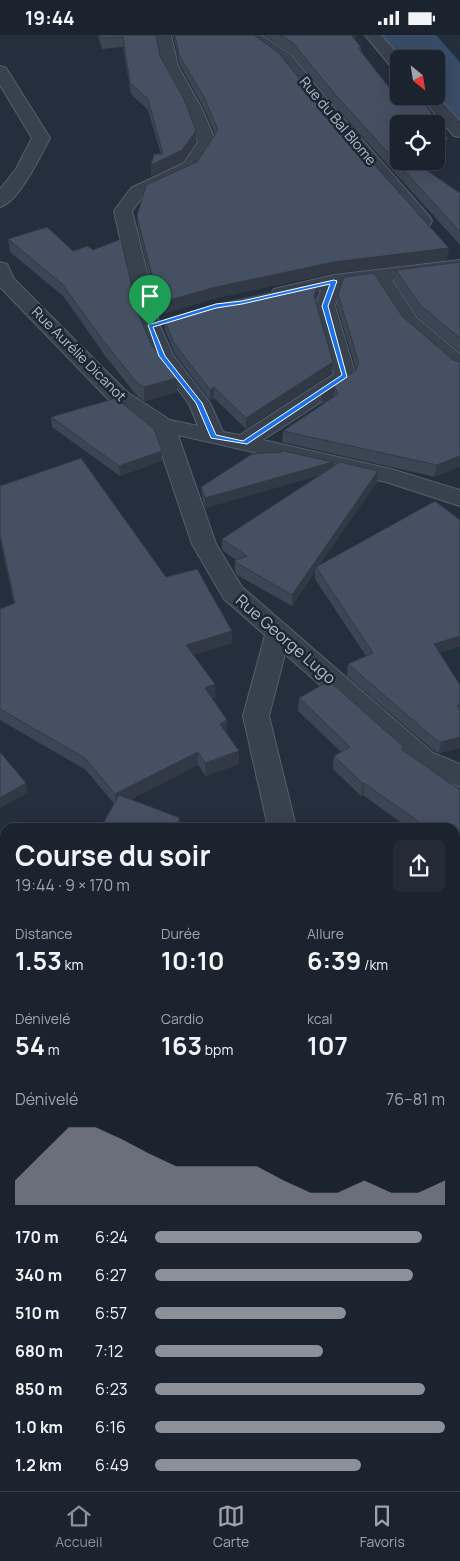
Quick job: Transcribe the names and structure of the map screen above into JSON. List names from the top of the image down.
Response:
{
  "streets": {
    "street": ["Rue du Bal Blome", "Rue Aurélie Dicanot", "Rue George Lugo"]
  },
  "crossings": [
    ["Rue Aurélie Dicanot", "Rue George Lugo"]
  ],
  "north": "bottom right",
  "page": {
    "status": "19:44",
    "heading": ["Course du soir", "19:44 · 9 × 170 m"],
    "stats": [
      ["Distance", "1.53 km"],
      ["Durée", "10:10"],
      ["Allure", "6:39 /km"],
      ["Dénivelé", "54 m"],
      ["Cardio", "163 bpm"],
      ["kcal", "107"]
    ],
    "chart": ["Dénivelé", "76–81 m"],
    "list": [
      {
        "name": "170 m",
        "note": "6:24"
      },
      {
        "name": "340 m",
        "note": "6:27"
      },
      {
        "name": "510 m",
        "note": "6:57"
      },
      {
        "name": "680 m",
        "note": "7:12"
      },
      {
        "name": "850 m",
        "note": "6:23"
      },
      {
        "name": "1.0 km",
        "note": "6:16"
      },
      {
        "name": "1.2 km",
        "note": "6:49"
      }
    ],
    "tabs": ["Accueil", "Carte", "Favoris"]
  }
}
